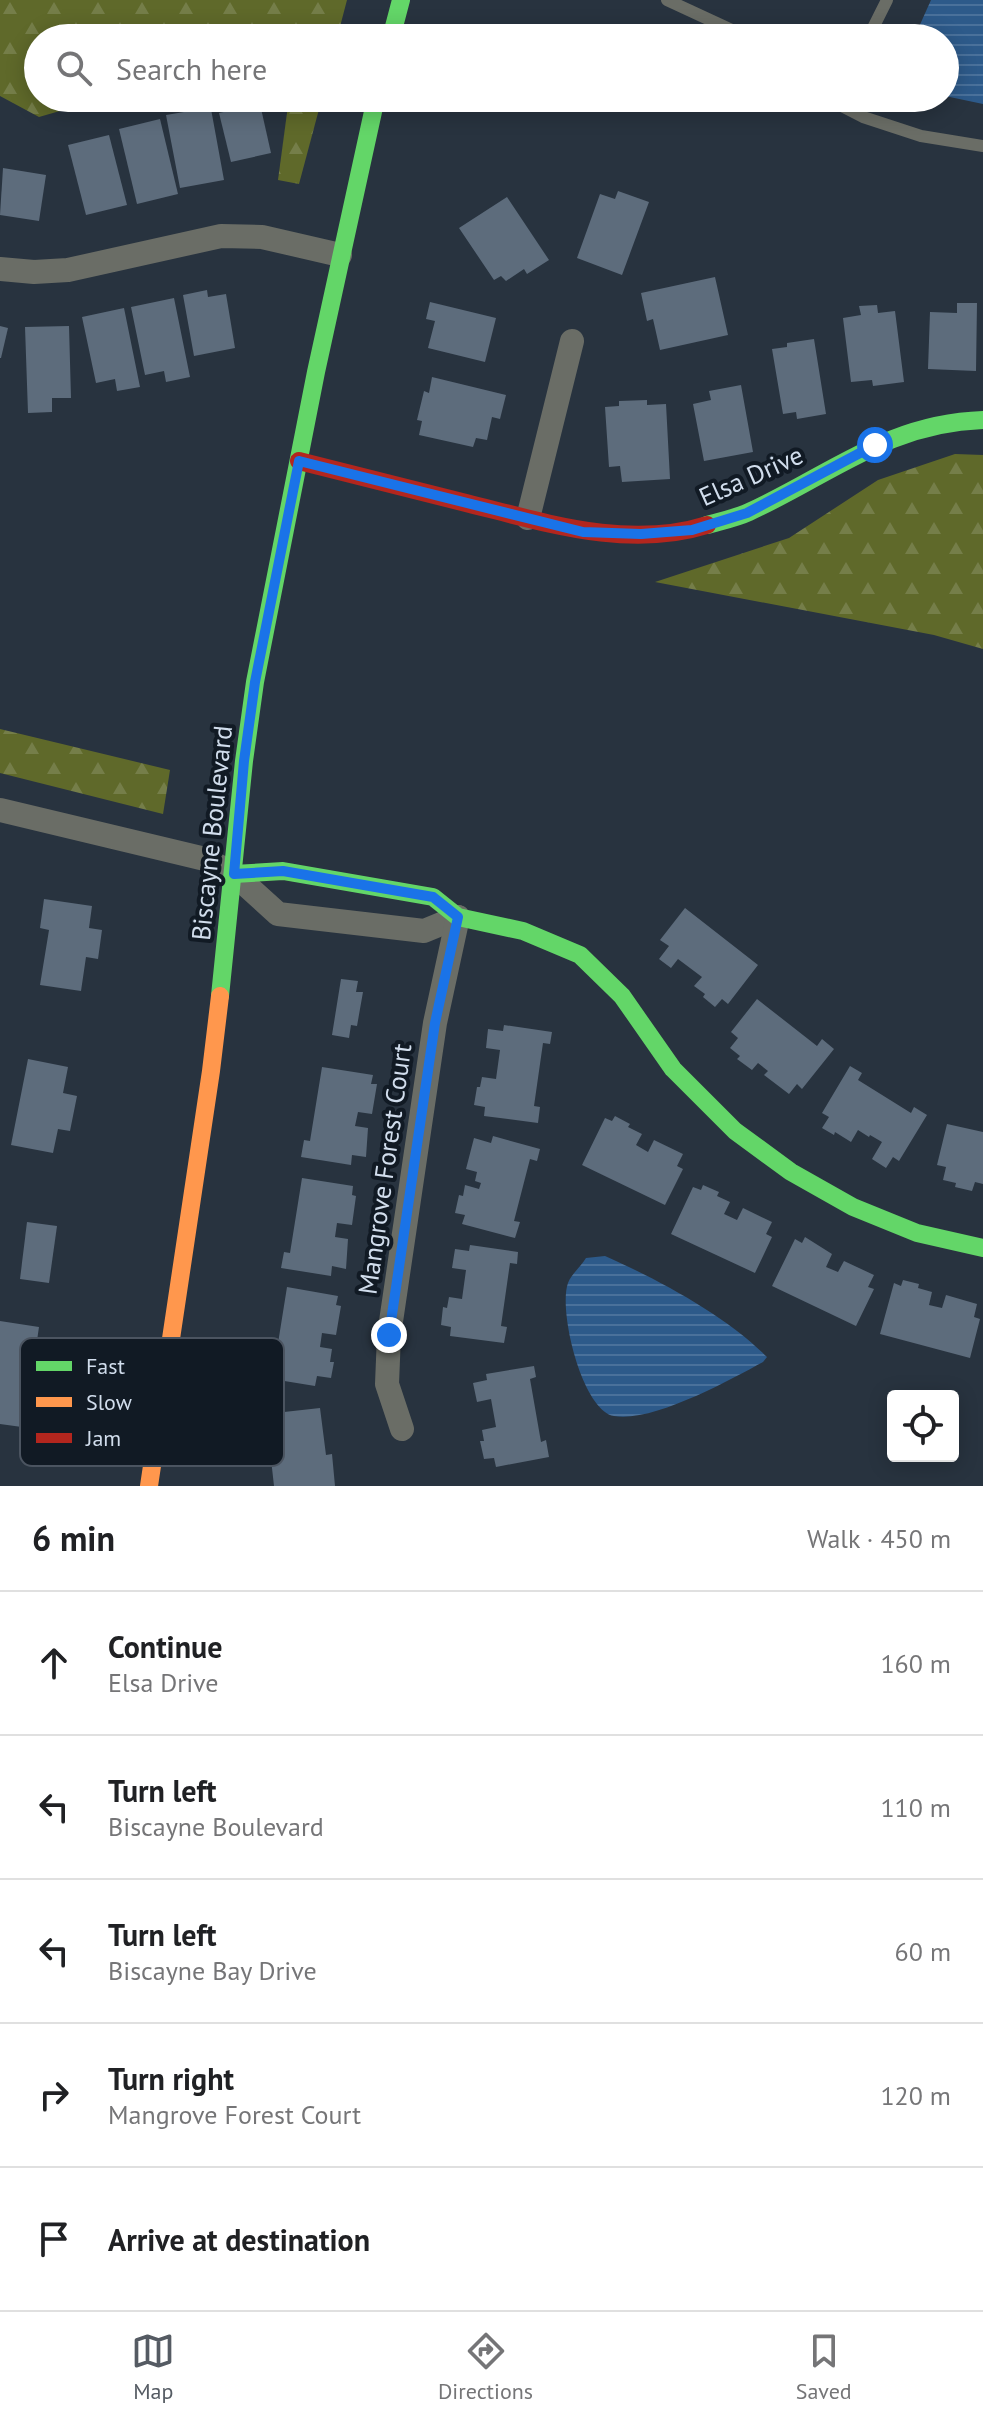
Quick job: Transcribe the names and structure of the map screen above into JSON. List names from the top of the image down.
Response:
{
  "streets": {
    "street": ["Elsa Drive", "Biscayne Boulevard", "Mangrove Forest Court"]
  },
  "crossings": [
    ["Elsa Drive", "Biscayne Boulevard"]
  ],
  "legend": ["Fast", "Slow", "Jam"],
  "page": {
    "search": "Search here",
    "heading": ["6 min", "Walk · 450 m"],
    "list": [
      ["Continue", "Elsa Drive", "160 m"],
      ["Turn left", "Biscayne Boulevard", "110 m"],
      ["Turn left", "Biscayne Bay Drive", "60 m"],
      ["Turn right", "Mangrove Forest Court", "120 m"],
      "Arrive at destination"
    ],
    "nav": ["Map", "Directions", "Saved"]
  }
}
